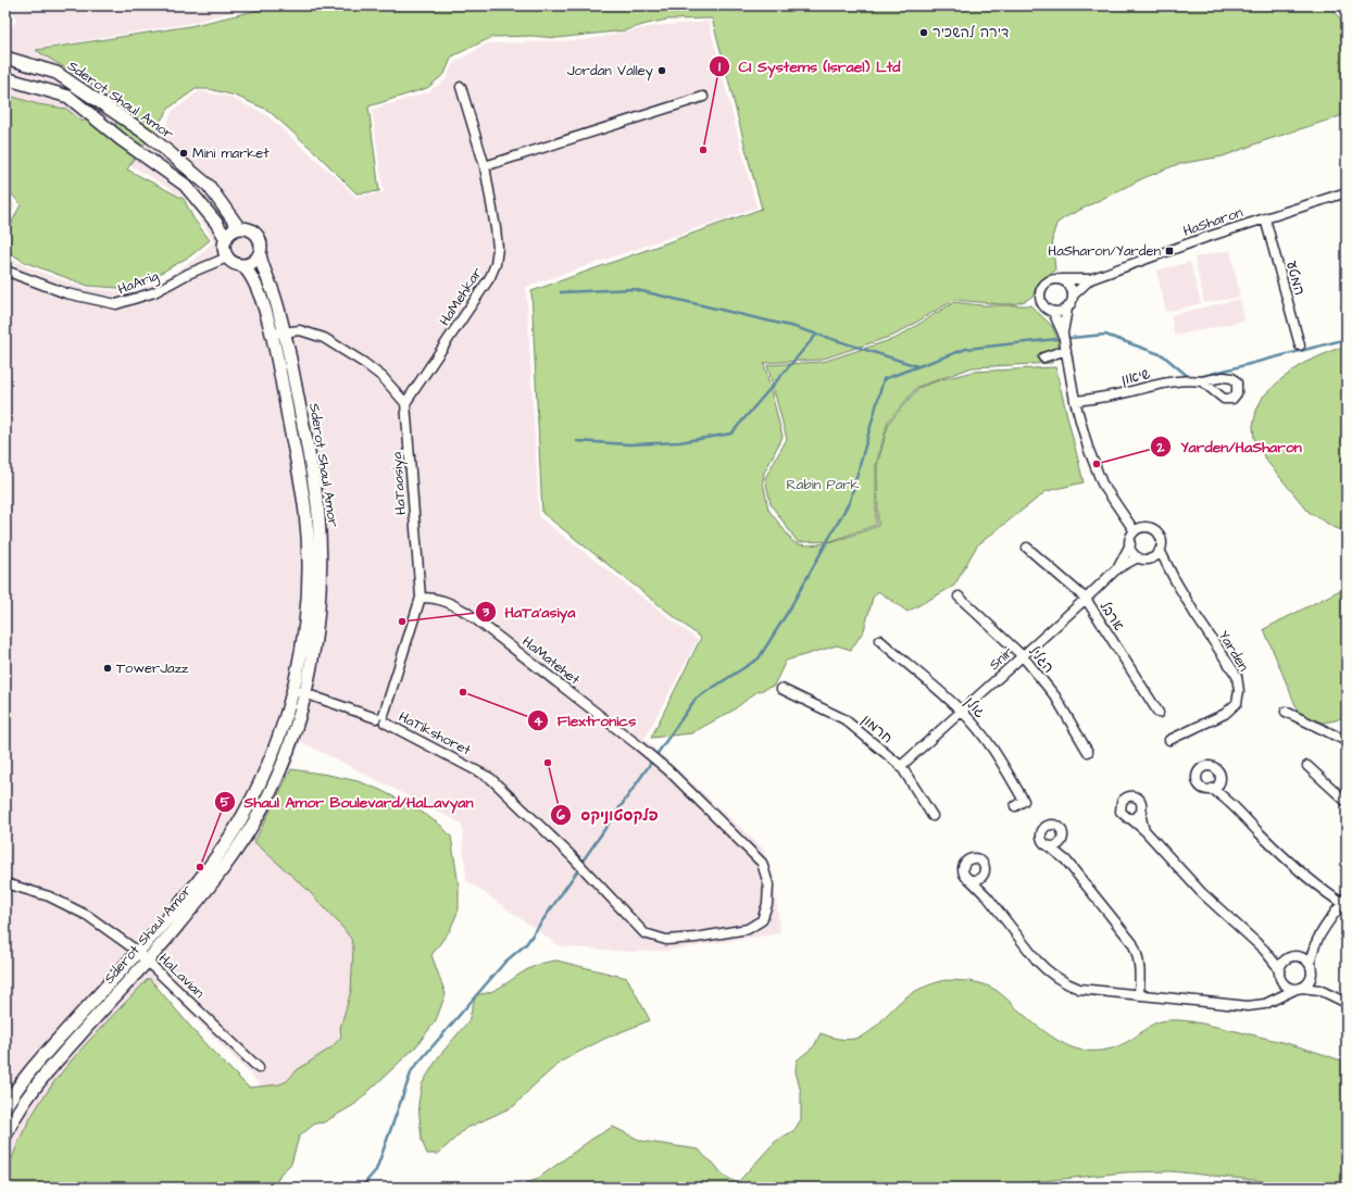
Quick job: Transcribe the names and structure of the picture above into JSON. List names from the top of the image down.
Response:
{
  "streets": {
    "street": [
      "Sderot Shaul Amor",
      "HaSharon",
      "המטע",
      "HaArig",
      "HaMehkar",
      "שיאון",
      "HaTaasiya",
      "ארבל",
      "Yarden",
      "Snir",
      "הגליל",
      "HaMatehet",
      "גולן",
      "חרמון",
      "HaTikshoret",
      "HaLavian"
    ]
  },
  "crossings": [
    ["Sderot Shaul Amor", "HaArig"],
    ["Sderot Shaul Amor", "HaTikshoret"],
    ["Sderot Shaul Amor", "HaLavian"],
    ["HaSharon", "המטע"],
    ["HaMehkar", "HaTaasiya"],
    ["HaTaasiya", "HaMatehet"],
    ["HaTaasiya", "HaTikshoret"],
    ["ארבל", "Snir"],
    ["Yarden", "Snir"],
    ["Snir", "הגליל"],
    ["Snir", "גולן"],
    ["Snir", "חרמון"],
    ["HaMatehet", "HaTikshoret"]
  ],
  "parks": ["Rabin Park"],
  "places": {
    "other": [
      "דירה להשכיר",
      "Jordan Valley",
      "CI Systems (Israel) Ltd",
      "Mini market",
      "Yarden/HaSharon",
      "HaTa'asiya",
      "TowerJazz",
      "Flextronics",
      "פלקסטוניקס",
      "Shaul Amor Boulevard/HaLavyan"
    ],
    "transit": ["HaSharon/Yarden"]
  }
}
